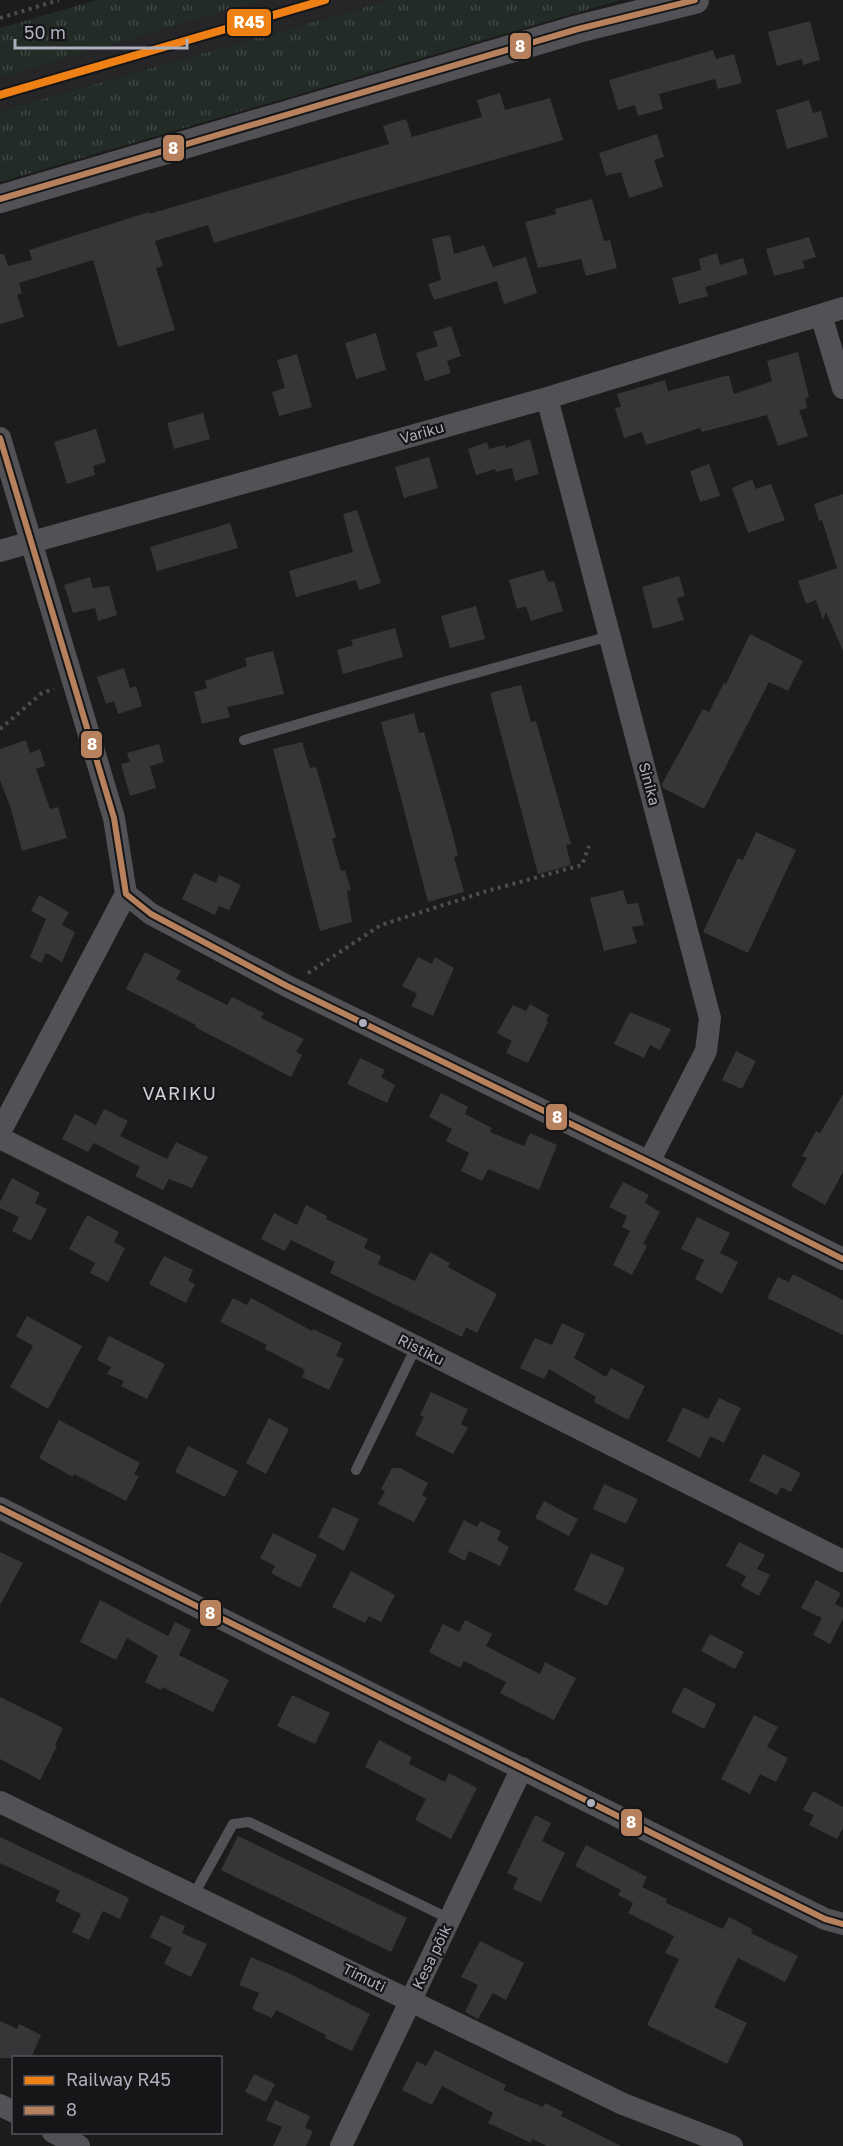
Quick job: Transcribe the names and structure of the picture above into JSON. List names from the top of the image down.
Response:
{
  "streets": {
    "street": [
      "Variku",
      "Sinika",
      "Ristiku",
      "Kesa põik",
      "Timuti"
    ]
  },
  "crossings": [
    ["Variku", "Sinika"],
    ["Kesa põik", "Timuti"]
  ],
  "districts": ["VARIKU"],
  "lines": ["rail line R45", "transit line 8"],
  "legend": ["Railway R45", "8"],
  "scale_bar": "50 m"
}
